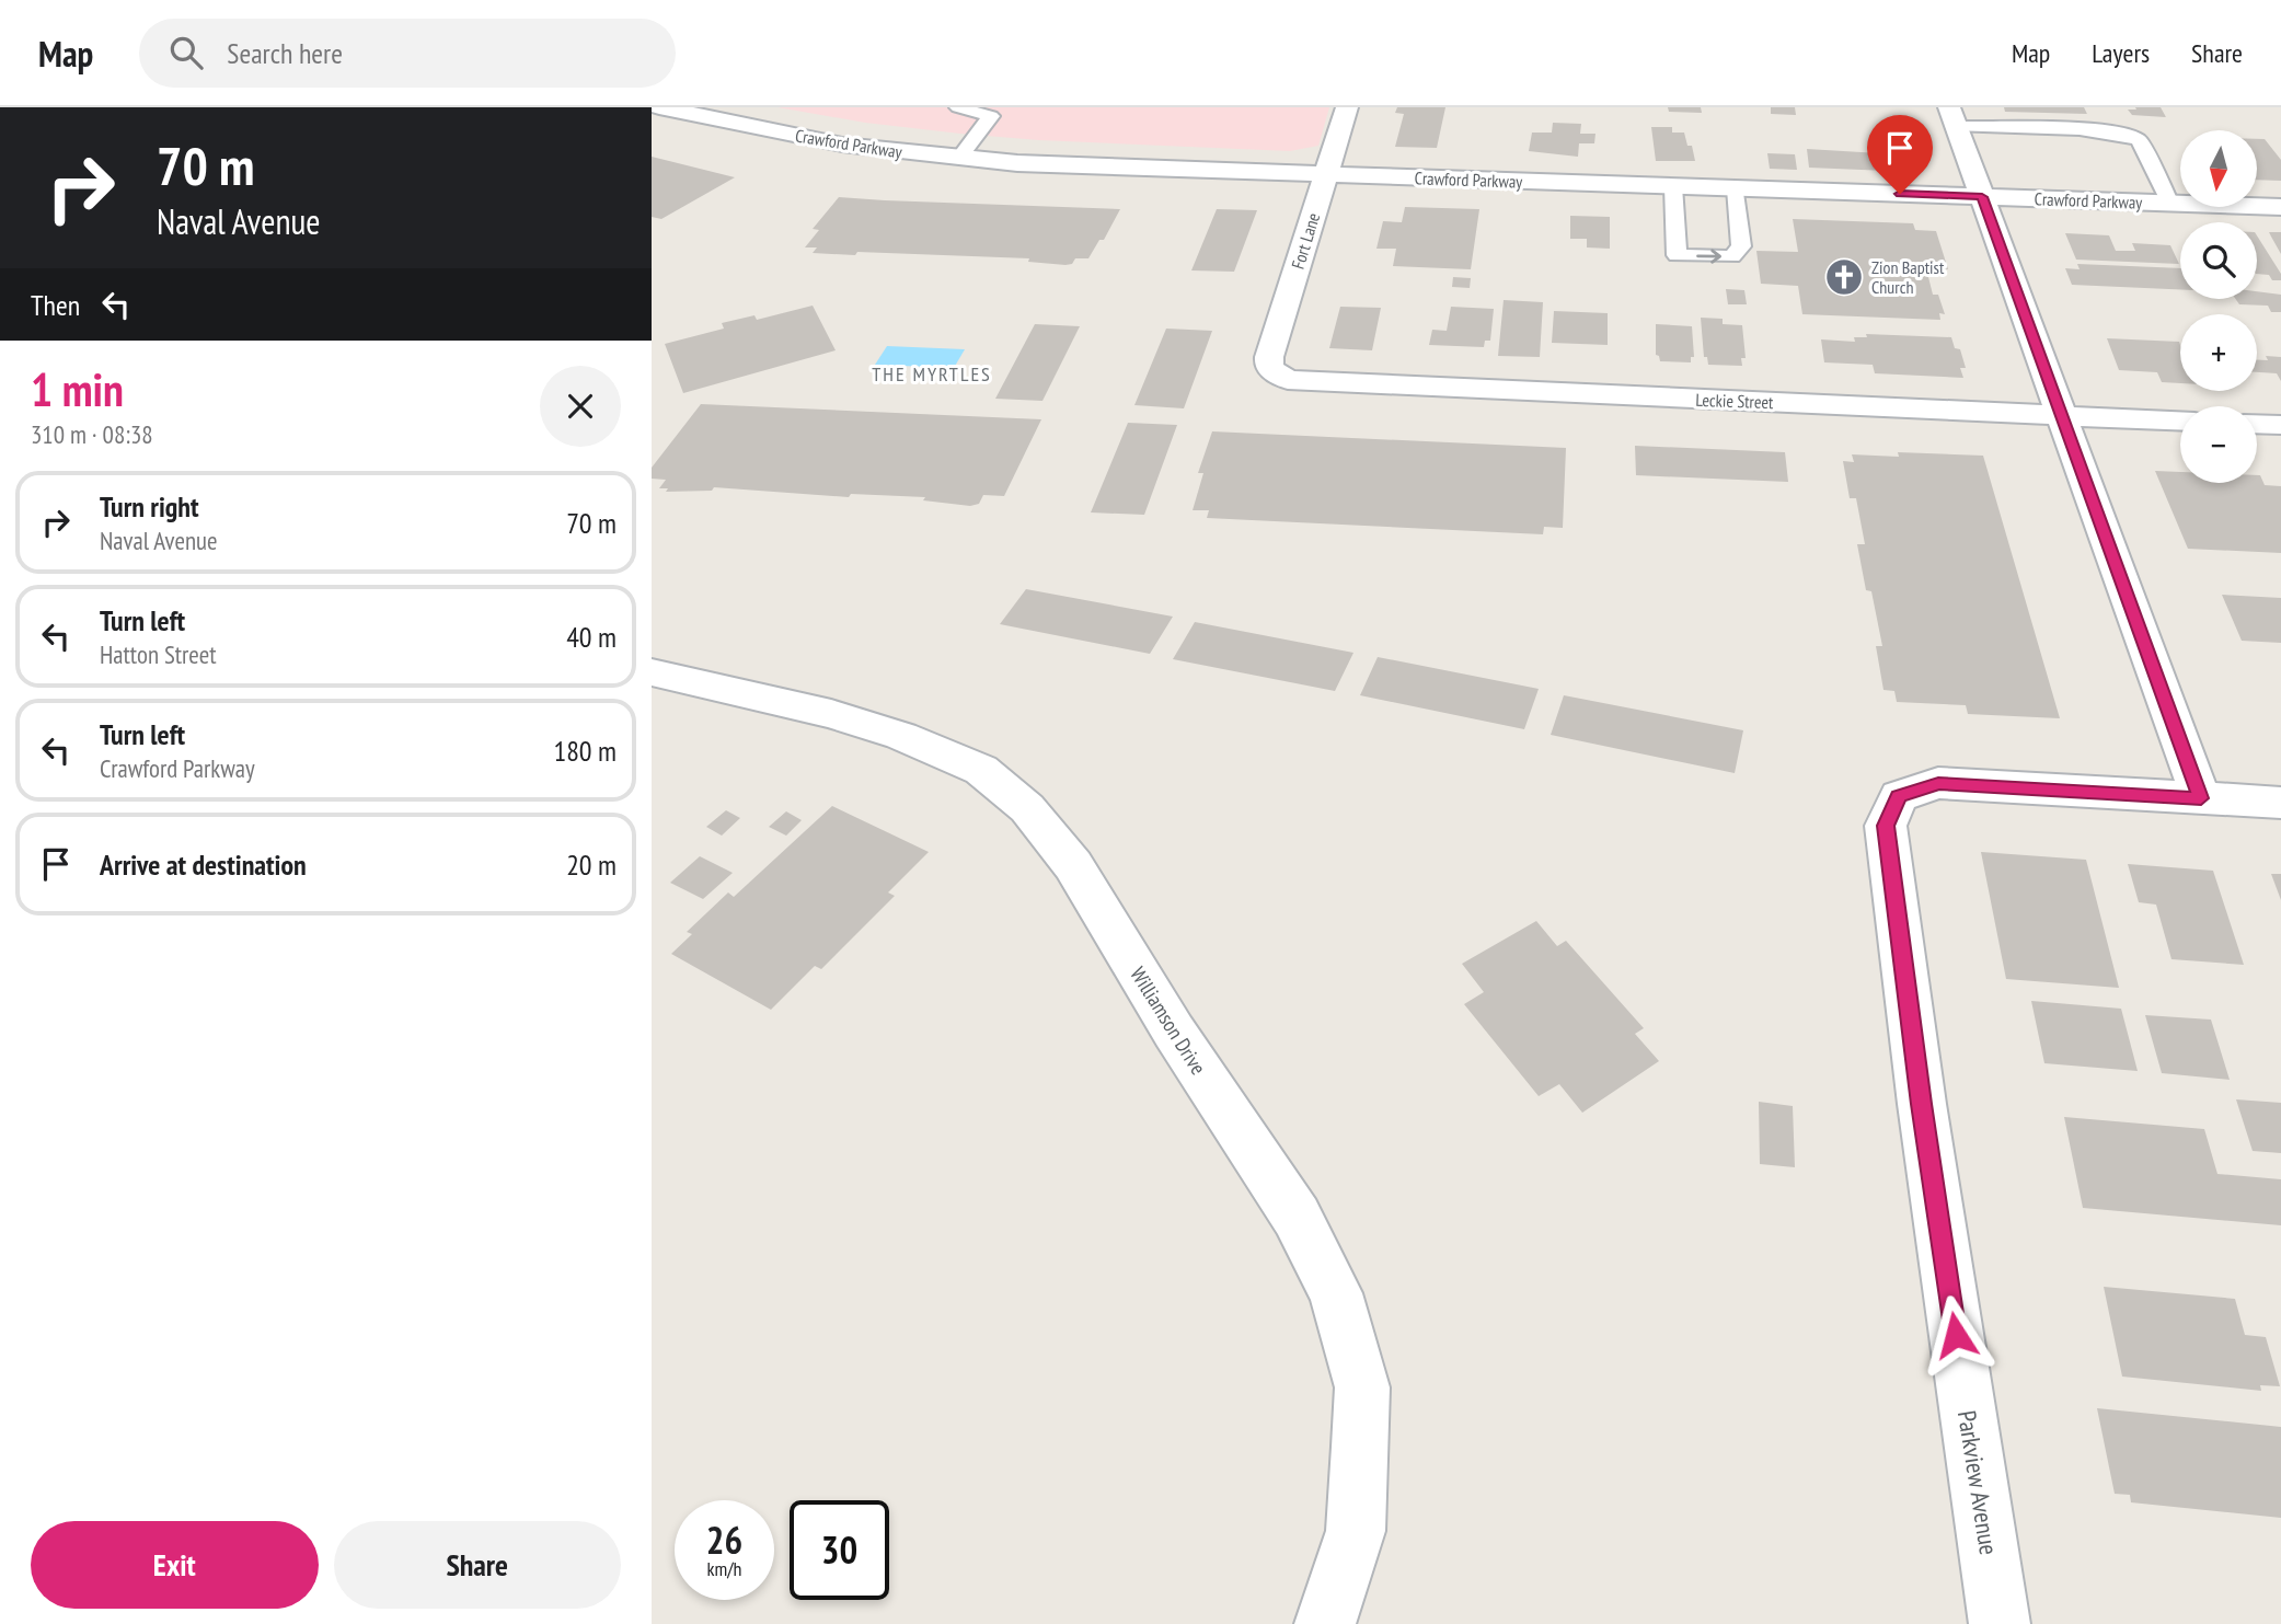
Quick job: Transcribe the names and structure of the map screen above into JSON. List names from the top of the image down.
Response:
{
  "streets": {
    "street": [
      "Crawford Parkway",
      "Fort Lane",
      "Leckie Street",
      "Williamson Drive",
      "Parkview Avenue"
    ]
  },
  "crossings": [
    ["Crawford Parkway", "Fort Lane"],
    ["Fort Lane", "Leckie Street"]
  ],
  "districts": ["THE MYRTLES"],
  "places": {
    "church": ["Zion Baptist Church"]
  },
  "north": "bottom",
  "page": {
    "header": "Map",
    "search": "Search here",
    "nav": ["Map", "Layers", "Share"],
    "turn": ["70 m", "Naval Avenue"],
    "map_buttons": ["+", "−"],
    "then": "Then",
    "heading": ["1 min", "310 m · 08:38"],
    "list": [
      {
        "name": "Turn right",
        "note": "Naval Avenue",
        "value": "70 m"
      },
      {
        "name": "Turn left",
        "note": "Hatton Street",
        "value": "40 m"
      },
      {
        "name": "Turn left",
        "note": "Crawford Parkway",
        "value": "180 m"
      },
      {
        "name": "Arrive at destination",
        "value": "20 m"
      }
    ],
    "speed": "26 km/h",
    "limit": "30",
    "buttons": ["Exit", "Share"]
  }
}
